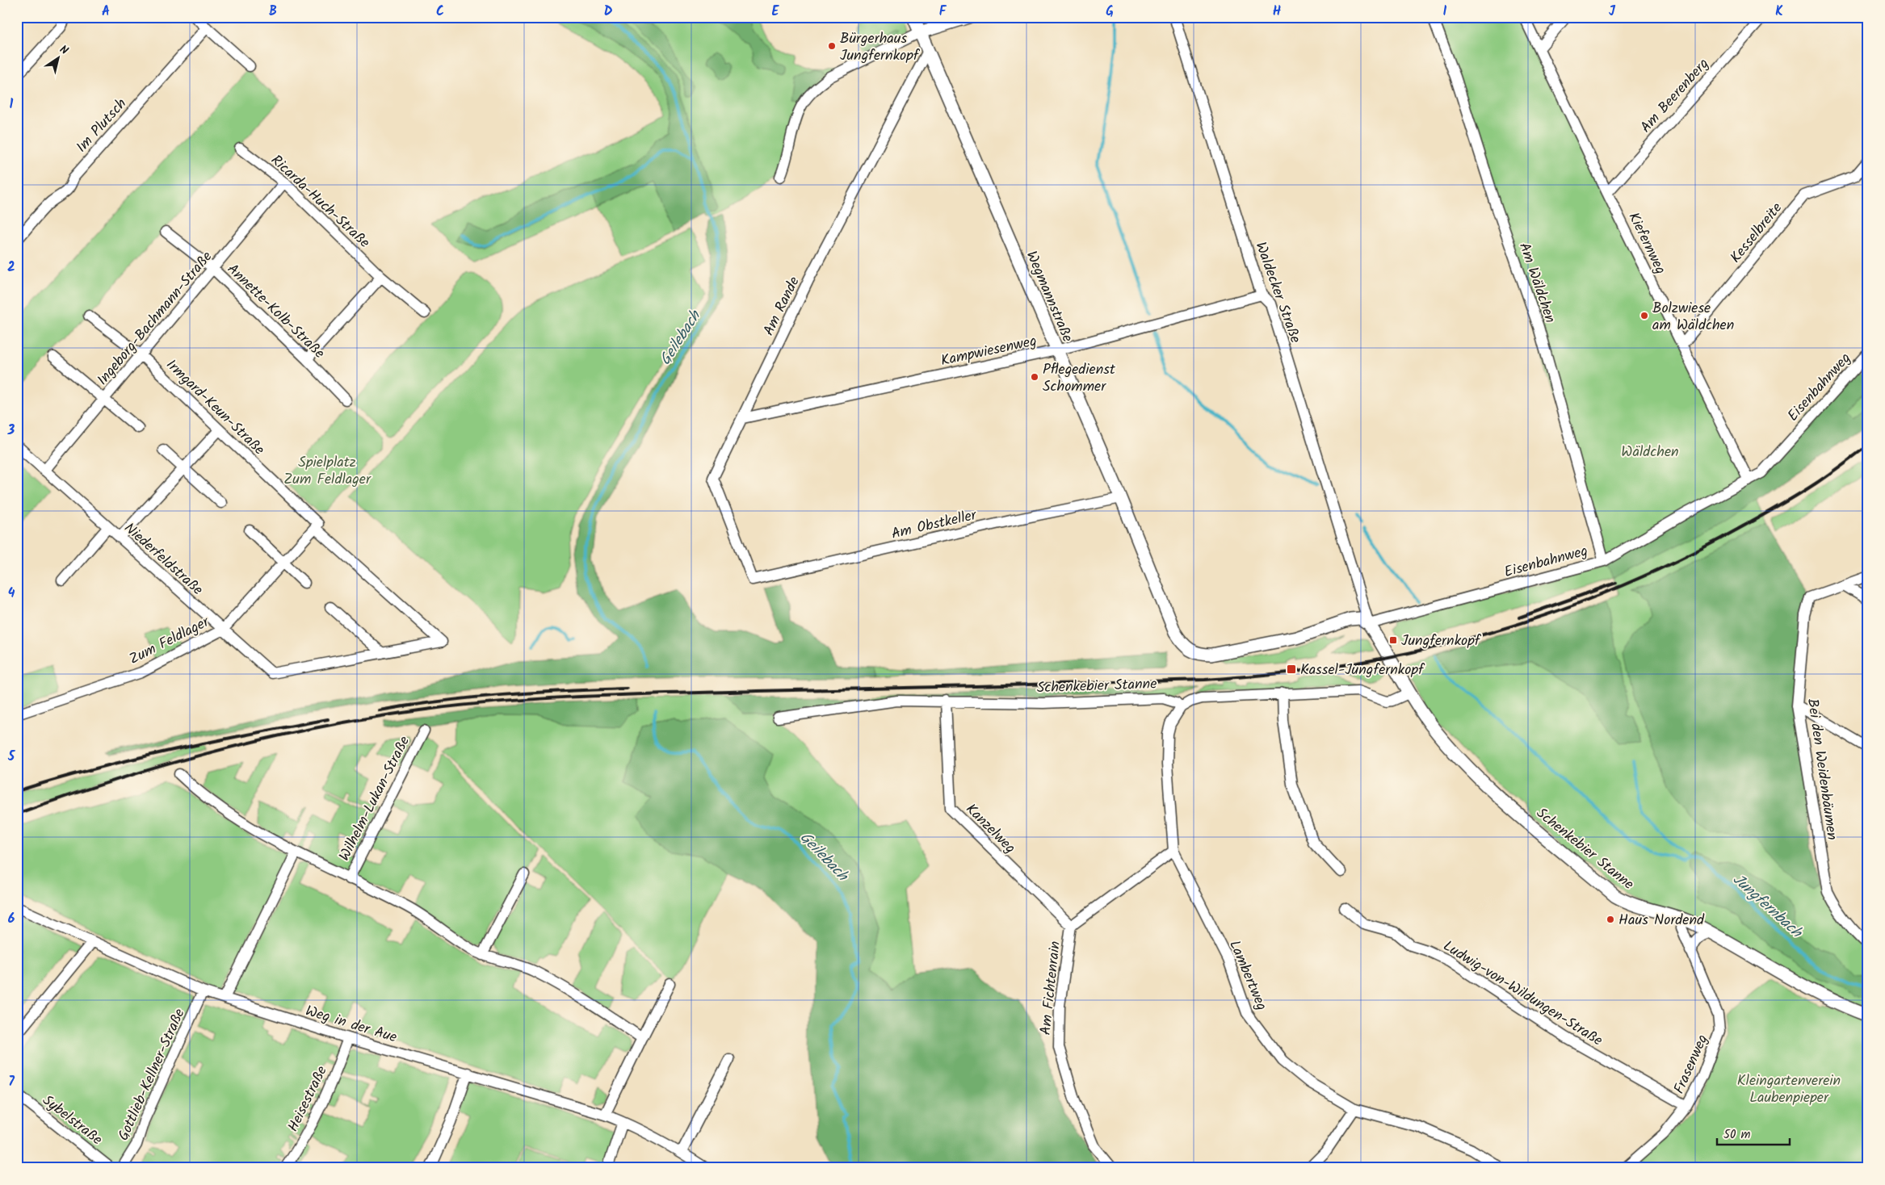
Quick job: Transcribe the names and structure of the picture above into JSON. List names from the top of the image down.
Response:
{
  "streets": {
    "street": [
      "Am Beerenberg",
      "Im Plutsch",
      "Ricarda-Huch-Straße",
      "Kesselbreite",
      "Kiefernweg",
      "Am Wäldchen",
      "Waldecker Straße",
      "Wegmannstraße",
      "Am Rande",
      "Annette-Kolb-Straße",
      "Ingeborg-Bachmann-Straße",
      "Kampwiesenweg",
      "Eisenbahnweg",
      "Irmgard-Keun-Straße",
      "Am Obstkeller",
      "Niederfeldstraße",
      "Zum Feldlager",
      "Schenkebier Stanne",
      "Bei den Weidenbäumen",
      "Wilhelm-Lukan-Straße",
      "Kanzelweg",
      "Lambertweg",
      "Am Fichtenrain",
      "Ludwig-von-Wildungen-Straße",
      "Weg in der Aue",
      "Frasenweg",
      "Gottlieb-Kellner-Straße",
      "Heisestraße",
      "Sybelstraße"
    ]
  },
  "crossings": [
    ["Am Beerenberg", "Kiefernweg"],
    ["Ricarda-Huch-Straße", "Ingeborg-Bachmann-Straße"],
    ["Kesselbreite", "Kiefernweg"],
    ["Kiefernweg", "Eisenbahnweg"],
    ["Am Wäldchen", "Eisenbahnweg"],
    ["Waldecker Straße", "Wegmannstraße"],
    ["Waldecker Straße", "Kampwiesenweg"],
    ["Waldecker Straße", "Eisenbahnweg"],
    ["Waldecker Straße", "Schenkebier Stanne"],
    ["Wegmannstraße", "Am Rande"],
    ["Wegmannstraße", "Kampwiesenweg"],
    ["Wegmannstraße", "Eisenbahnweg"],
    ["Wegmannstraße", "Am Obstkeller"],
    ["Wegmannstraße", "Schenkebier Stanne"],
    ["Am Rande", "Kampwiesenweg"],
    ["Am Rande", "Am Obstkeller"],
    ["Annette-Kolb-Straße", "Ingeborg-Bachmann-Straße"],
    ["Ingeborg-Bachmann-Straße", "Irmgard-Keun-Straße"],
    ["Ingeborg-Bachmann-Straße", "Niederfeldstraße"],
    ["Eisenbahnweg", "Schenkebier Stanne"],
    ["Irmgard-Keun-Straße", "Niederfeldstraße"],
    ["Irmgard-Keun-Straße", "Zum Feldlager"],
    ["Niederfeldstraße", "Zum Feldlager"],
    ["Schenkebier Stanne", "Kanzelweg"],
    ["Schenkebier Stanne", "Lambertweg"],
    ["Schenkebier Stanne", "Frasenweg"],
    ["Kanzelweg", "Am Fichtenrain"],
    ["Lambertweg", "Am Fichtenrain"],
    ["Ludwig-von-Wildungen-Straße", "Frasenweg"],
    ["Weg in der Aue", "Gottlieb-Kellner-Straße"],
    ["Weg in der Aue", "Heisestraße"]
  ],
  "water": ["Geilebach", "Jungfernbach"],
  "parks": ["Wäldchen", "Spielplatz Zum Feldlager", "Kleingartenverein Laubenpieper"],
  "places": {
    "other": [
      "Bürgerhaus Jungfernkopf",
      "Bolzwiese am Wäldchen",
      "Pflegedienst Schommer",
      "Haus Nordend"
    ],
    "transit": ["Jungfernkopf", "Kassel-Jungfernkopf"]
  },
  "scale_bar": "50 m",
  "north": "top right",
  "grid": {
    "columns": [
      "A",
      "B",
      "C",
      "D",
      "E",
      "F",
      "G",
      "H",
      "I",
      "J",
      "K"
    ],
    "rows": [
      "1",
      "2",
      "3",
      "4",
      "5",
      "6",
      "7"
    ]
  }
}
